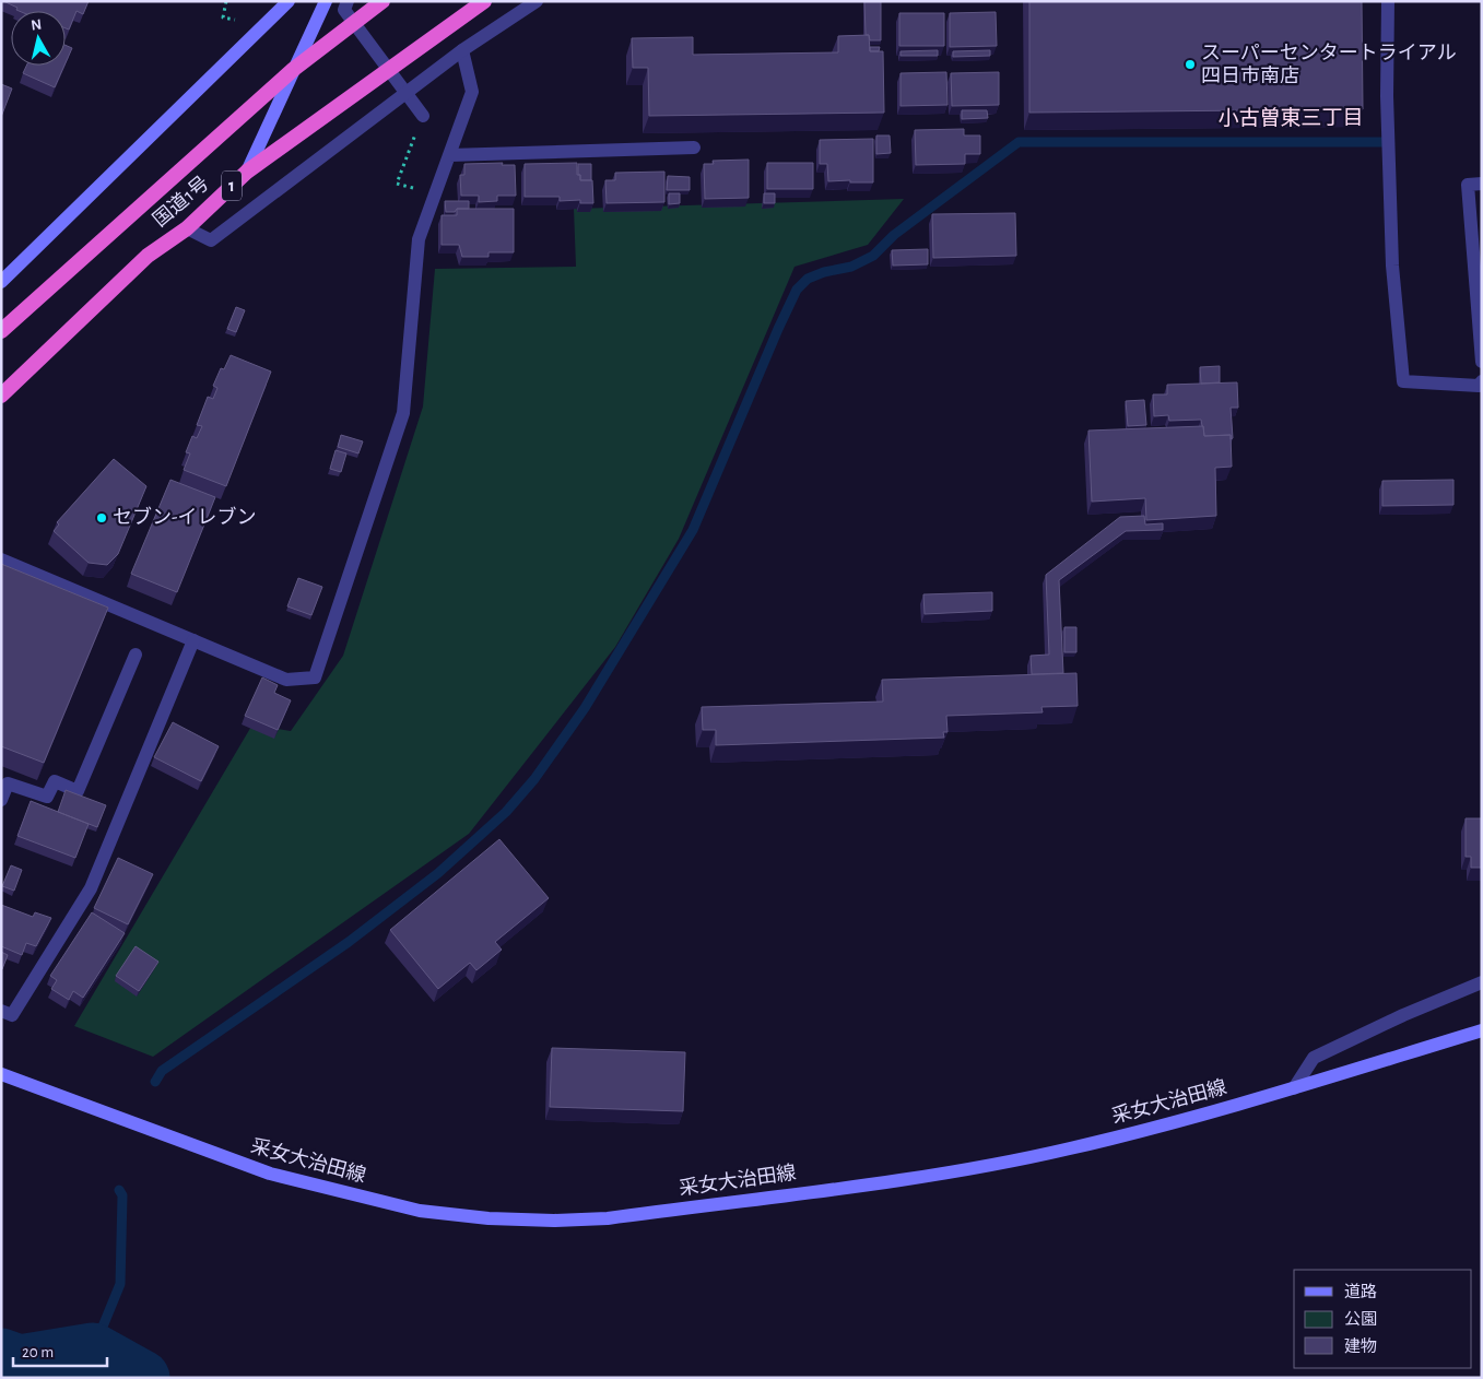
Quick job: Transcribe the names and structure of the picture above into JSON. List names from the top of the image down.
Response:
{
  "streets": {
    "highway": ["1", "国道1号"],
    "main road": ["采女大治田線"]
  },
  "districts": ["小古曽東三丁目"],
  "places": ["スーパーセンタートライアル 四日市南店", "セブン-イレブン"],
  "legend": ["道路", "公園", "建物"],
  "scale_bar": "20 m",
  "north": "top"
}
